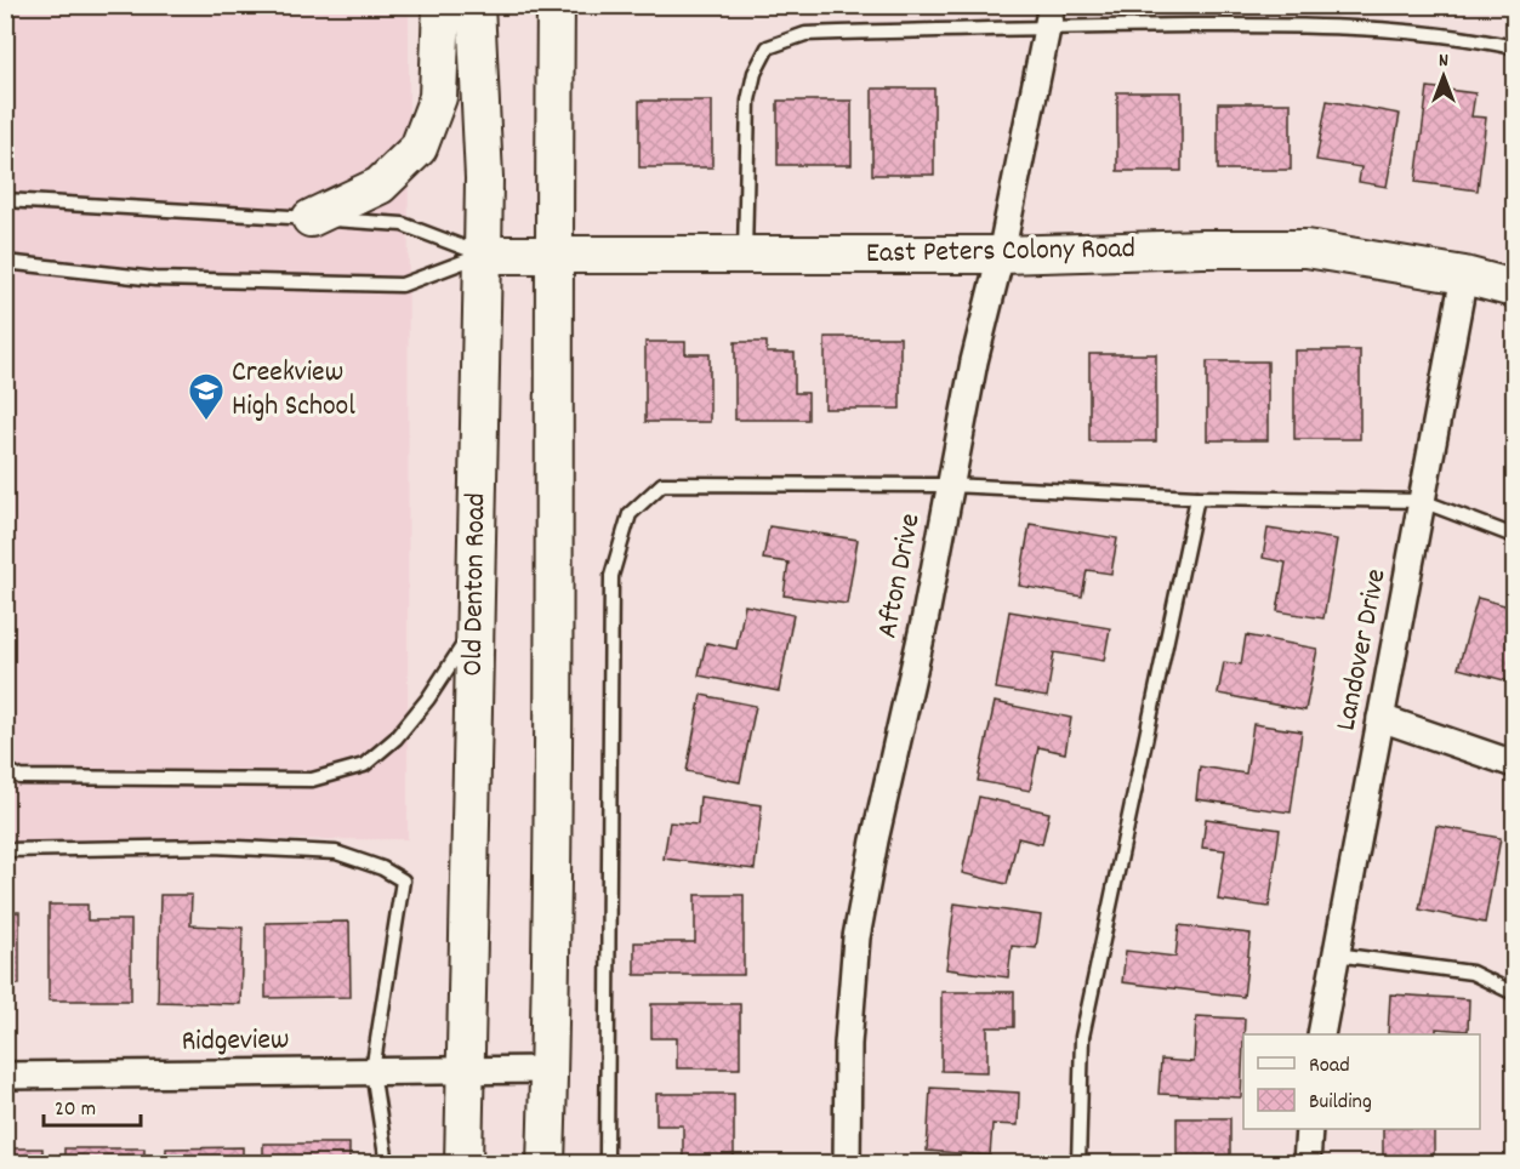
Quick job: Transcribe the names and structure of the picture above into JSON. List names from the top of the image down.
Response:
{
  "streets": {
    "main road": ["East Peters Colony Road", "Old Denton Road"],
    "street": ["Afton Drive", "Landover Drive", "Ridgeview"]
  },
  "crossings": [
    ["East Peters Colony Road", "Afton Drive"],
    ["East Peters Colony Road", "Old Denton Road"],
    ["East Peters Colony Road", "Landover Drive"],
    ["Old Denton Road", "Ridgeview"]
  ],
  "places": {
    "school or university": ["Creekview High School"]
  },
  "legend": ["Road", "Building"],
  "scale_bar": "20 m",
  "north": "top"
}
